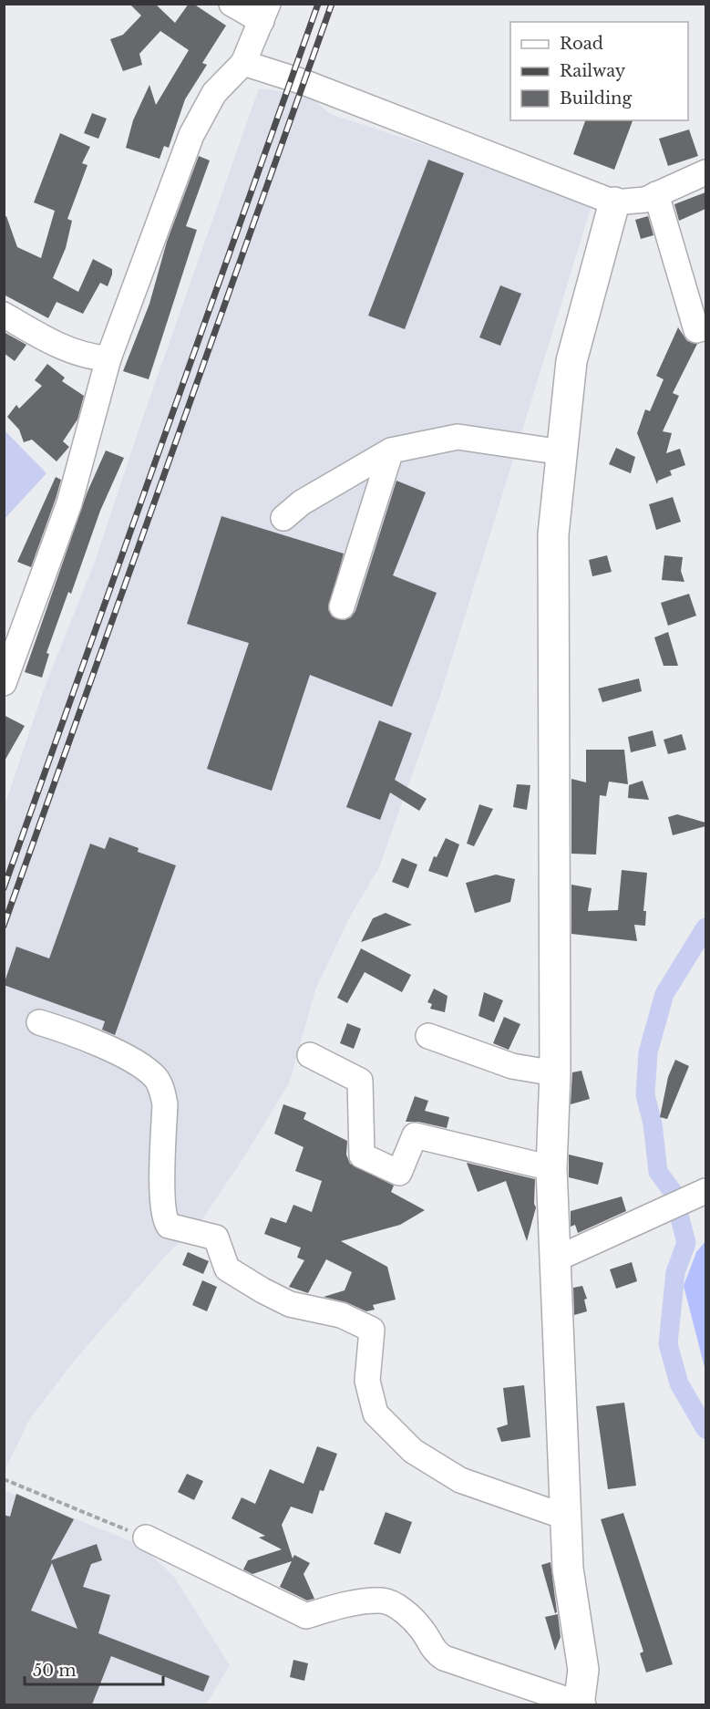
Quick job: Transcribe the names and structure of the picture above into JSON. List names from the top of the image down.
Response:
{
  "legend": ["Road", "Railway", "Building"],
  "scale_bar": "50 m"
}
